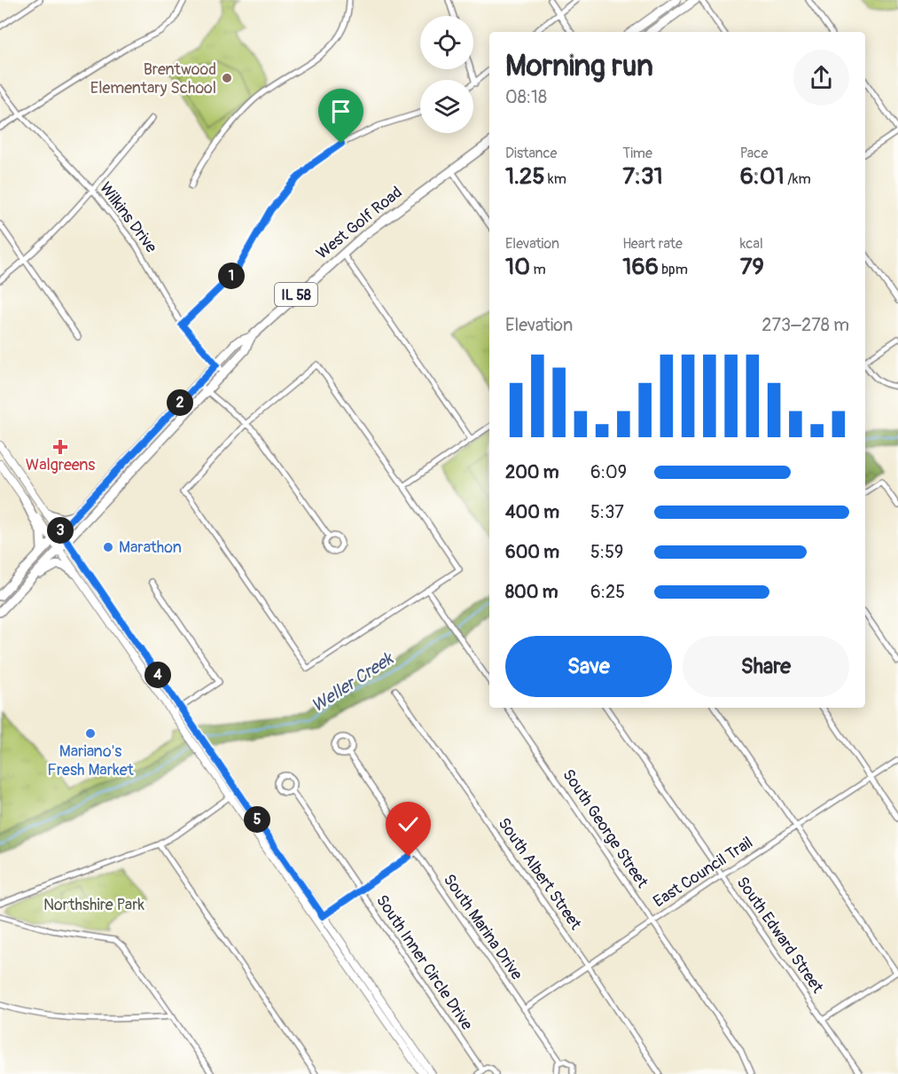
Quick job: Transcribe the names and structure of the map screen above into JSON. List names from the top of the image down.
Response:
{
  "streets": {
    "main road": ["West Golf Road", "IL 58"],
    "street": [
      "Wilkins Drive",
      "South George Street",
      "East Council Trail",
      "South Albert Street",
      "South Marina Drive",
      "South Edward Street",
      "South Inner Circle Drive"
    ]
  },
  "crossings": [
    ["Wilkins Drive", "West Golf Road"],
    ["West Golf Road", "IL 58"],
    ["South George Street", "East Council Trail"],
    ["East Council Trail", "South Albert Street"],
    ["East Council Trail", "South Marina Drive"],
    ["East Council Trail", "South Edward Street"]
  ],
  "water": ["Weller Creek"],
  "parks": ["Northshire Park"],
  "places": {
    "other": ["Brentwood Elementary School", "Marathon", "Mariano's Fresh Market"],
    "health": ["Walgreens"]
  },
  "page": {
    "heading": ["Morning run", "08:18"],
    "stats": [
      ["Distance", "1.25 km"],
      ["Time", "7:31"],
      ["Pace", "6:01 /km"],
      ["Elevation", "10 m"],
      ["Heart rate", "166 bpm"],
      ["kcal", "79"]
    ],
    "pins": [
      "1",
      "2",
      "3",
      "4",
      "5"
    ],
    "chart": ["Elevation", "273–278 m"],
    "list": [
      {
        "name": "200 m",
        "note": "6:09"
      },
      {
        "name": "400 m",
        "note": "5:37"
      },
      {
        "name": "600 m",
        "note": "5:59"
      },
      {
        "name": "800 m",
        "note": "6:25"
      }
    ],
    "buttons": ["Save", "Share"]
  }
}
